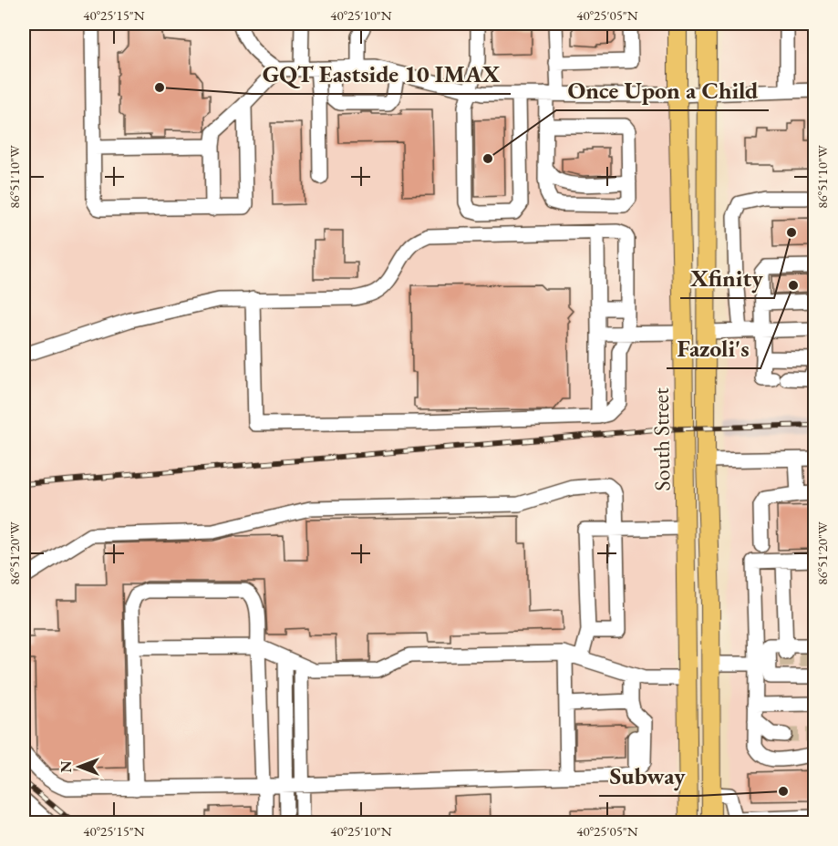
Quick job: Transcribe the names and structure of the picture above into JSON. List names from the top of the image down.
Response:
{
  "streets": {
    "main road": ["South Street"]
  },
  "places": [
    "GQT Eastside 10 IMAX",
    "Once Upon a Child",
    "Xfinity",
    "Fazoli's",
    "Subway"
  ],
  "north": "left",
  "coordinates": [
    "40°25'15\"N",
    "40°25'10\"N",
    "40°25'05\"N",
    "86°51'10\"W",
    "86°51'20\"W"
  ]
}
